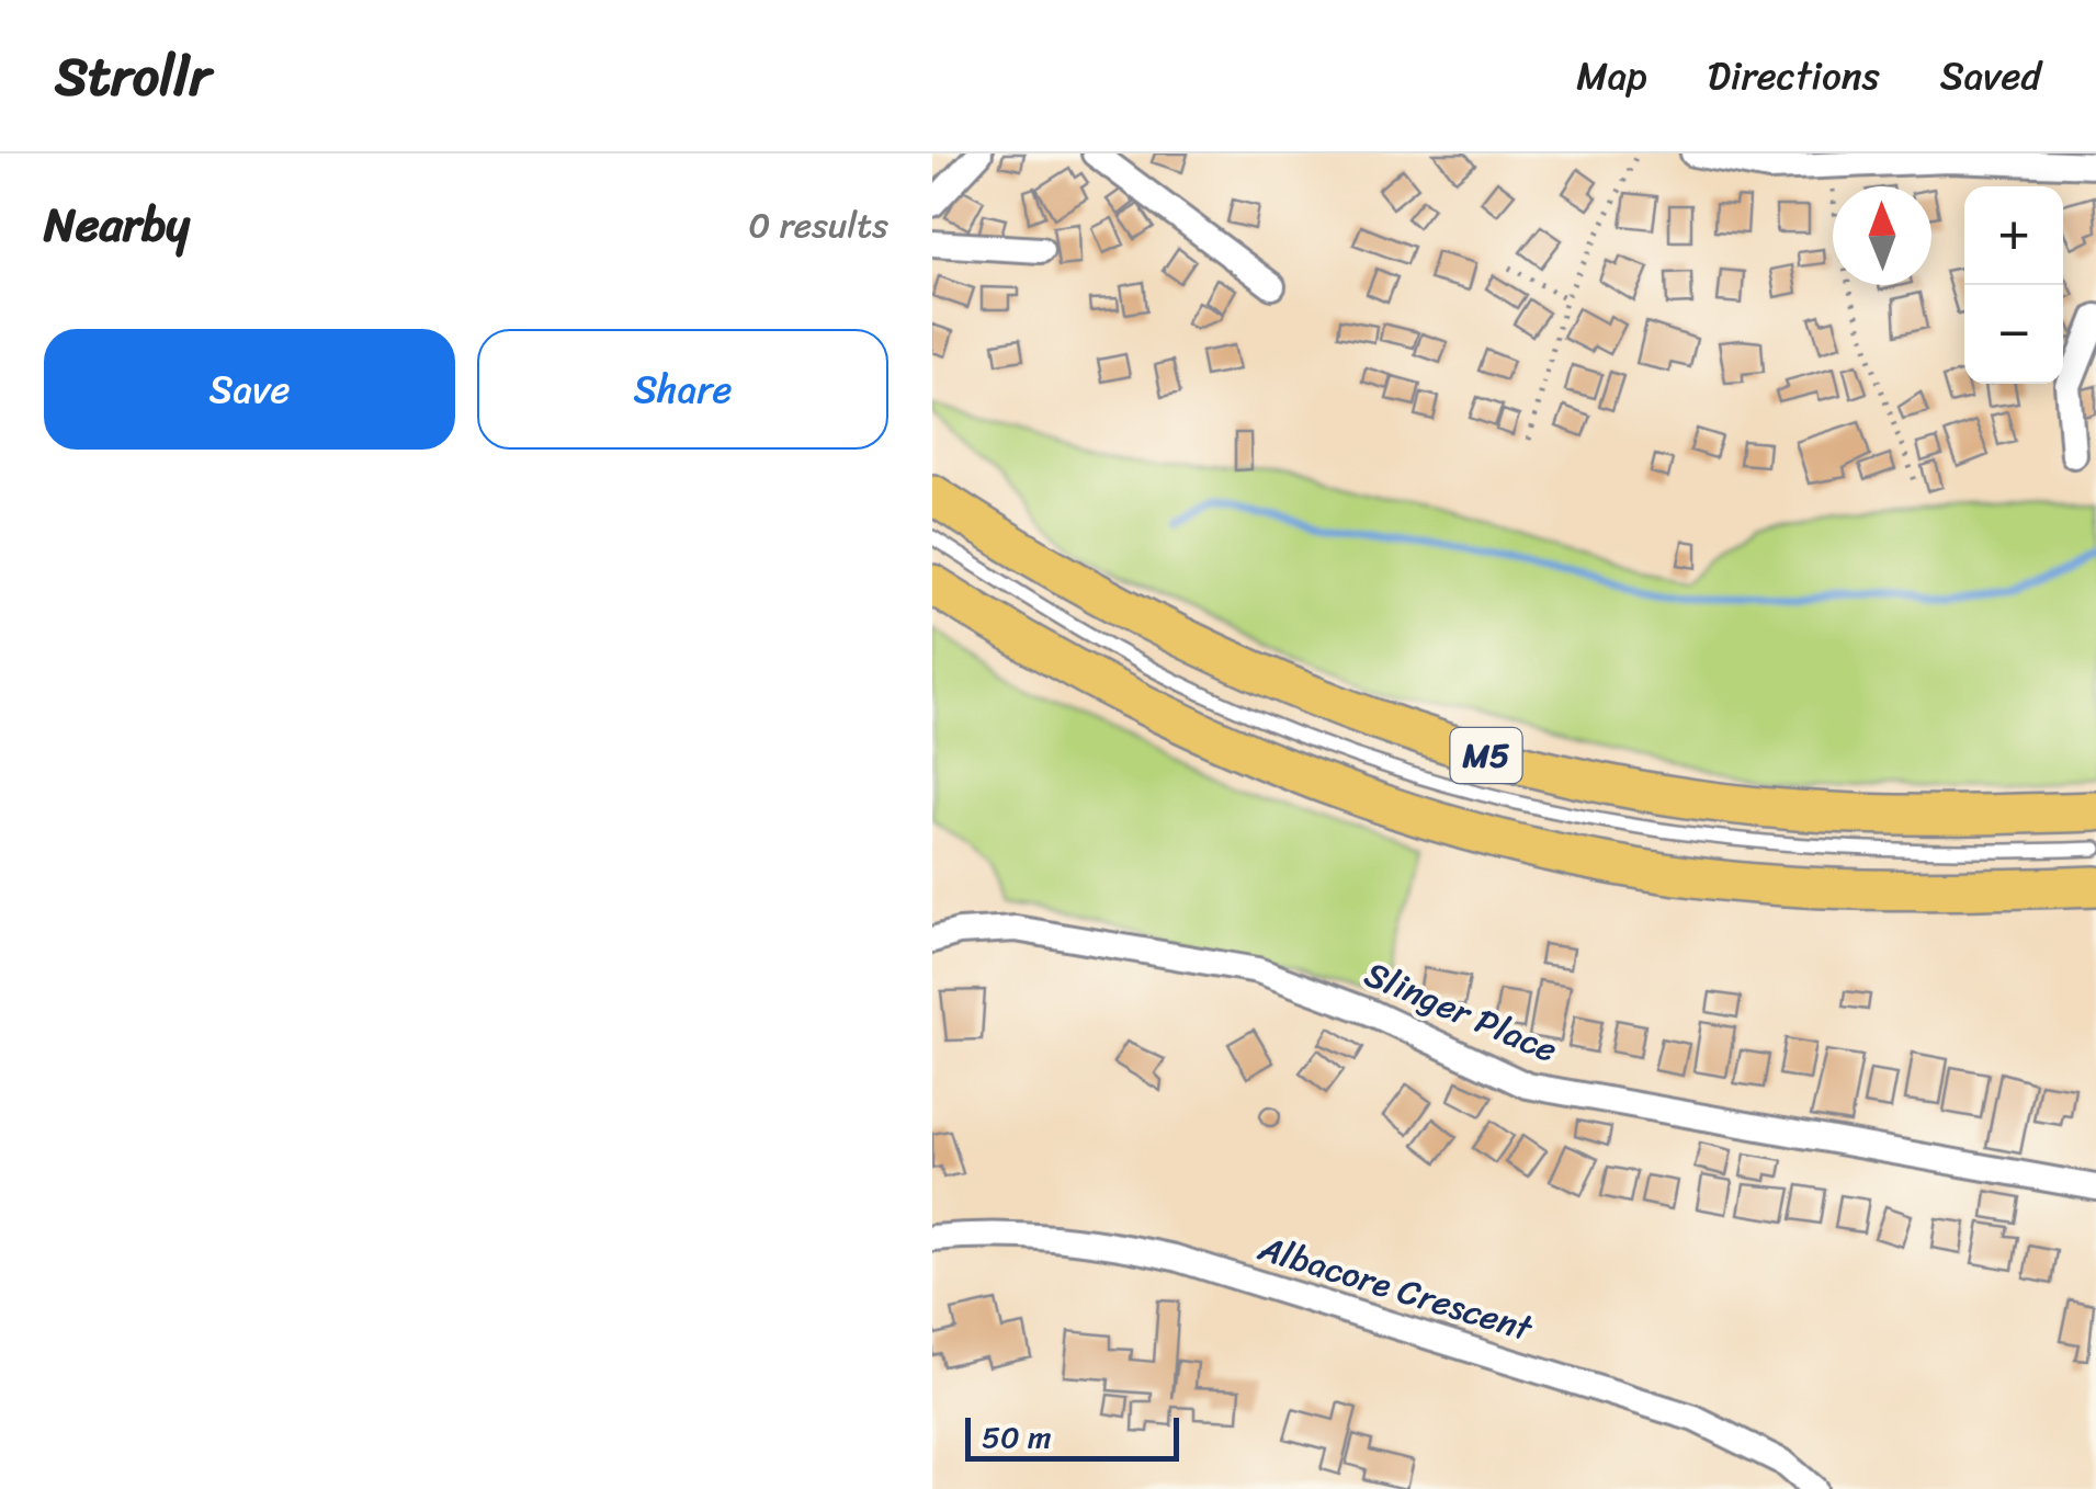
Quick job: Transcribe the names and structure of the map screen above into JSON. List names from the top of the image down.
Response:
{
  "streets": {
    "main road": ["M5"],
    "street": ["Slinger Place", "Albacore Crescent"]
  },
  "scale_bar": "50 m",
  "north": "top",
  "page": {
    "header": "Strollr",
    "nav": ["Map", "Directions", "Saved"],
    "heading": ["Nearby", "0 results"],
    "map_buttons": ["+", "−"],
    "buttons": ["Save", "Share"],
    "scale": "50 m"
  }
}
